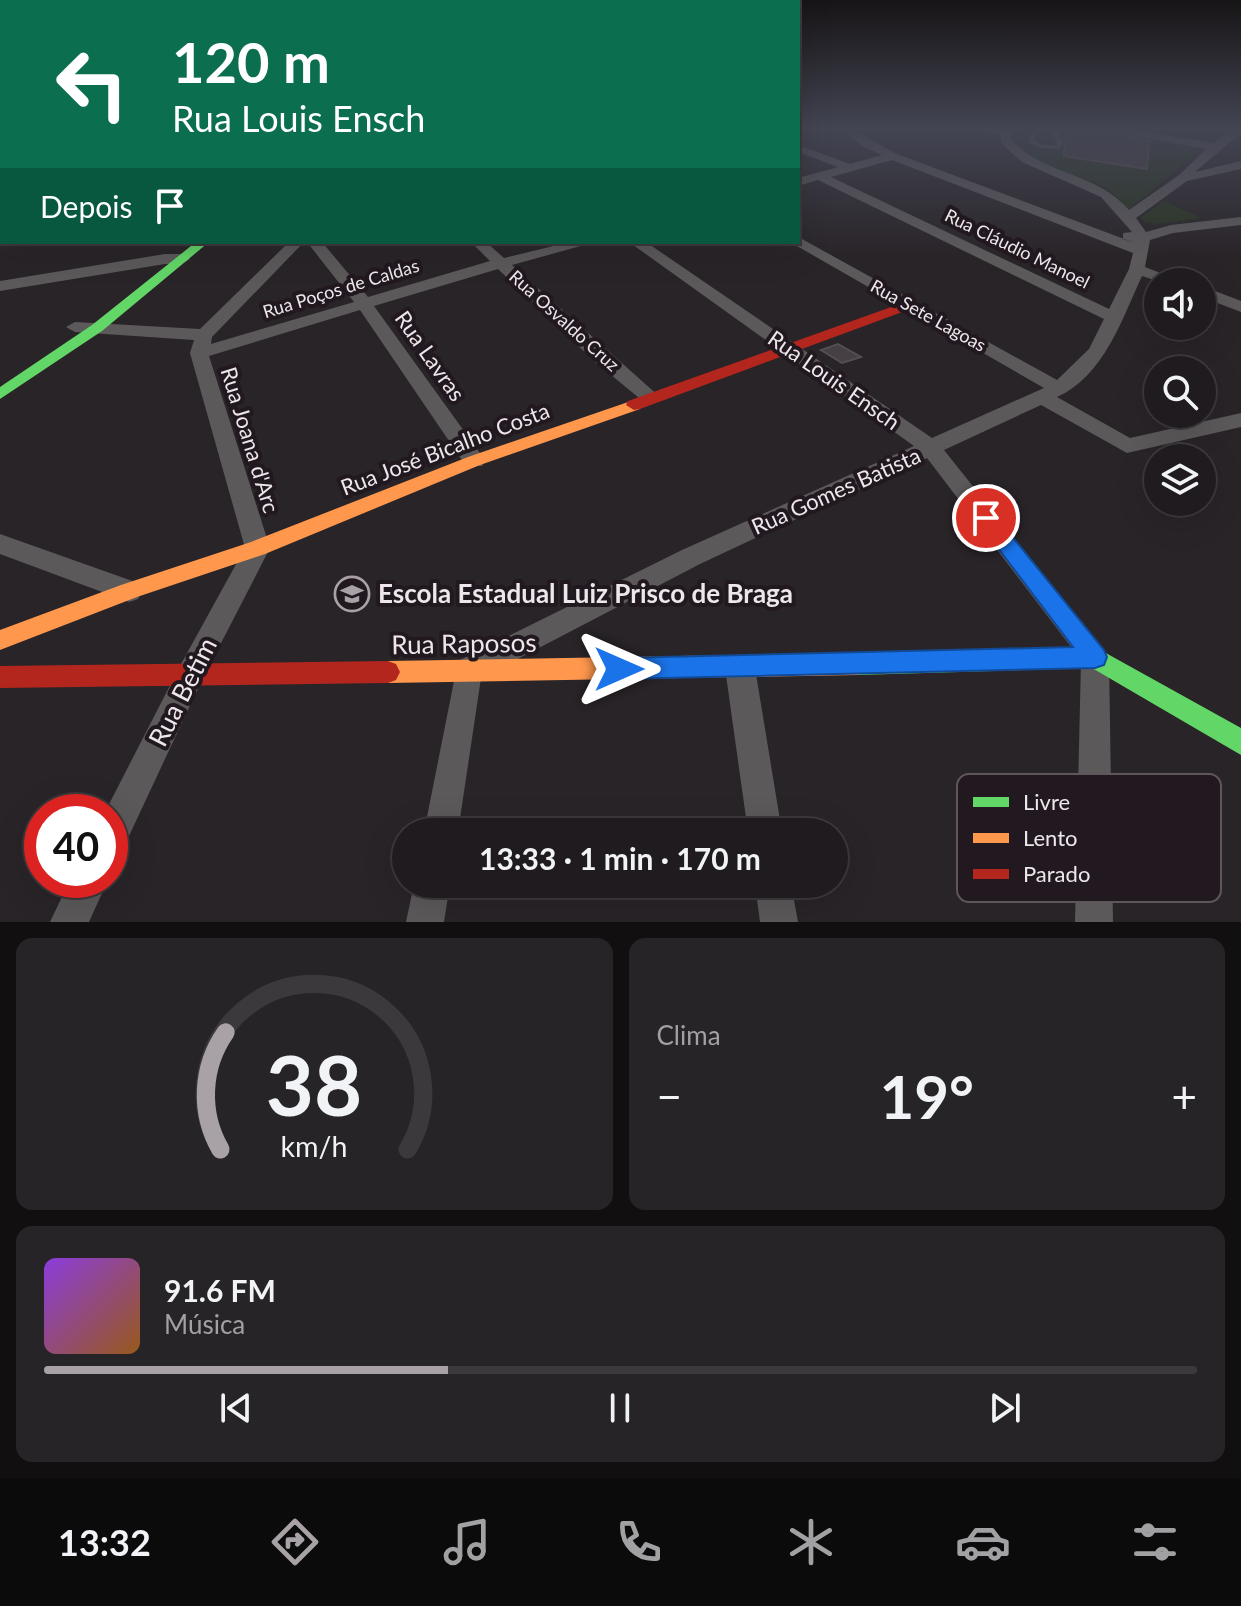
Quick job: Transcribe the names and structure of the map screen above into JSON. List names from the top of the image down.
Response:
{
  "streets": {
    "street": [
      "Rua Cláudio Manoel",
      "Rua Poços de Caldas",
      "Rua Sete Lagoas",
      "Rua Osvaldo Cruz",
      "Rua Lavras",
      "Rua Louis Ensch",
      "Rua Joana d'Arc",
      "Rua José Bicalho Costa",
      "Rua Gomes Batista",
      "Rua Raposos",
      "Rua Betim"
    ]
  },
  "crossings": [
    ["Rua Cláudio Manoel", "Rua Gomes Batista"],
    ["Rua Poços de Caldas", "Rua Osvaldo Cruz"],
    ["Rua Poços de Caldas", "Rua Lavras"],
    ["Rua Poços de Caldas", "Rua Joana d'Arc"],
    ["Rua Sete Lagoas", "Rua José Bicalho Costa"],
    ["Rua Sete Lagoas", "Rua Gomes Batista"],
    ["Rua Osvaldo Cruz", "Rua José Bicalho Costa"],
    ["Rua Lavras", "Rua José Bicalho Costa"],
    ["Rua Louis Ensch", "Rua José Bicalho Costa"],
    ["Rua Louis Ensch", "Rua Gomes Batista"],
    ["Rua Louis Ensch", "Rua Raposos"],
    ["Rua Joana d'Arc", "Rua José Bicalho Costa"],
    ["Rua Joana d'Arc", "Rua Betim"],
    ["Rua José Bicalho Costa", "Rua Betim"],
    ["Rua Gomes Batista", "Rua Raposos"],
    ["Rua Raposos", "Rua Betim"]
  ],
  "places": {
    "school or university": ["Escola Estadual Luiz Prisco de Braga"]
  },
  "legend": ["Livre", "Lento", "Parado"],
  "page": {
    "turn": ["120 m", "Rua Louis Ensch"],
    "then": "Depois",
    "limit": "40",
    "trip": "13:33 · 1 min · 170 m",
    "tile": "Clima",
    "heat": ["−", "19°", "+"],
    "song": ["91.6 FM", "Música"],
    "tabs": "13:32",
    "gauge": ["38", "km/h"]
  }
}
